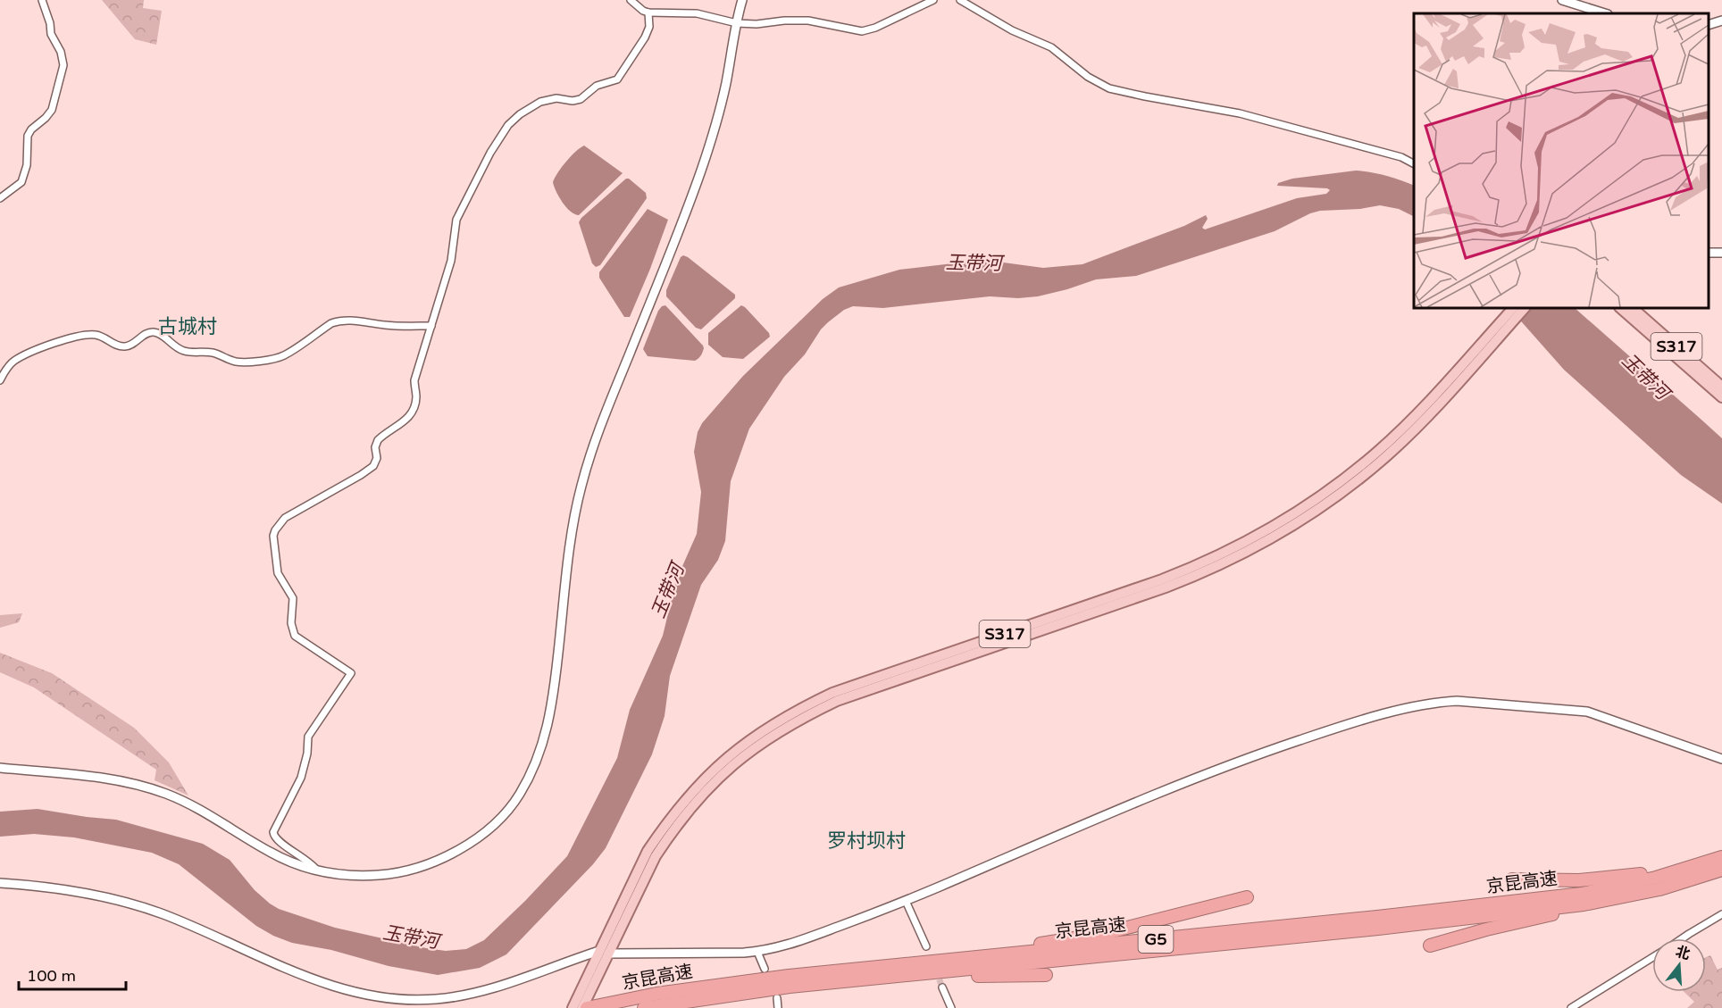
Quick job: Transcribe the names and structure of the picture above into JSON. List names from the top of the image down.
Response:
{
  "streets": {
    "highway": ["京昆高速", "G5"],
    "main road": ["S317"]
  },
  "districts": ["古城村", "罗村坝村"],
  "water": ["玉带河"],
  "scale_bar": "100 m",
  "north": "top"
}
